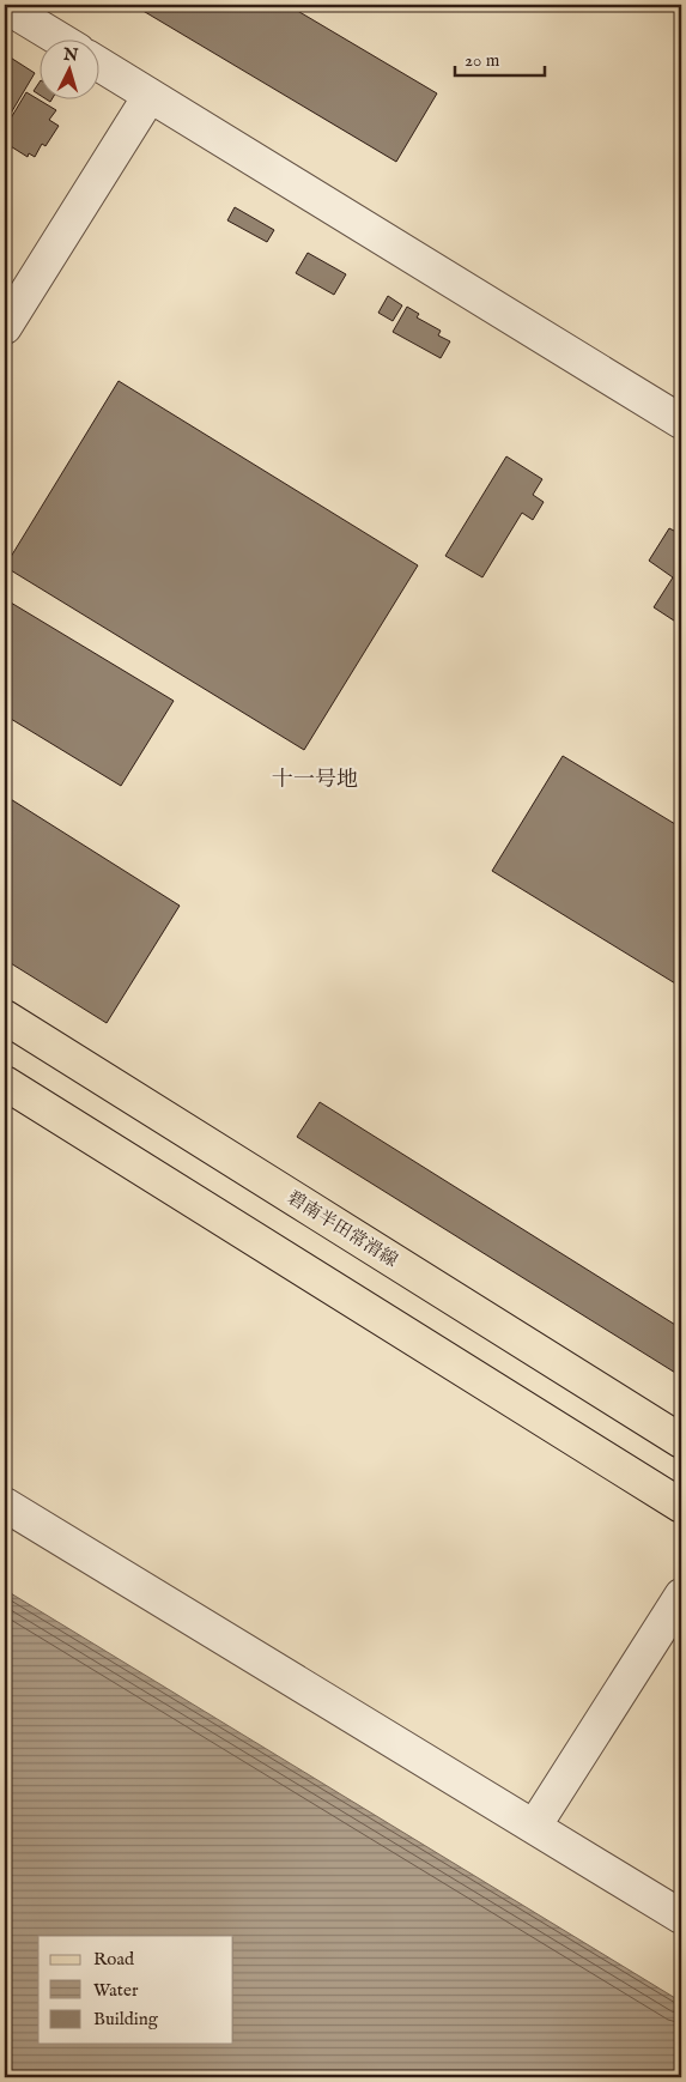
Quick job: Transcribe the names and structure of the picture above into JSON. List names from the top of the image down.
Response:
{
  "streets": {
    "main road": ["碧南半田常滑線"]
  },
  "districts": ["十一号地"],
  "legend": ["Road", "Water", "Building"],
  "scale_bar": "20 m",
  "north": "top"
}
